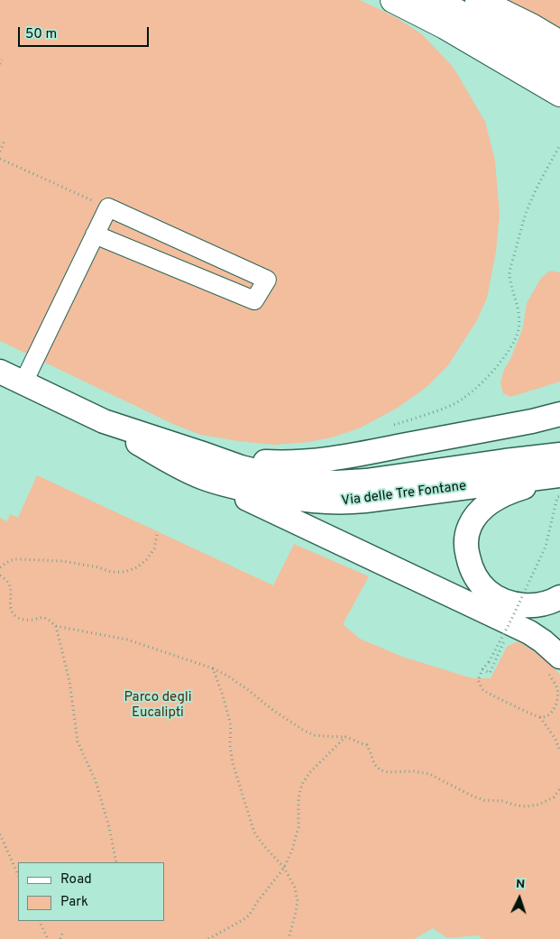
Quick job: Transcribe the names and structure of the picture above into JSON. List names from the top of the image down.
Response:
{
  "streets": {
    "main road": ["Via delle Tre Fontane"]
  },
  "parks": ["Parco degli Eucalipti"],
  "legend": ["Road", "Park"],
  "scale_bar": "50 m",
  "north": "top"
}
